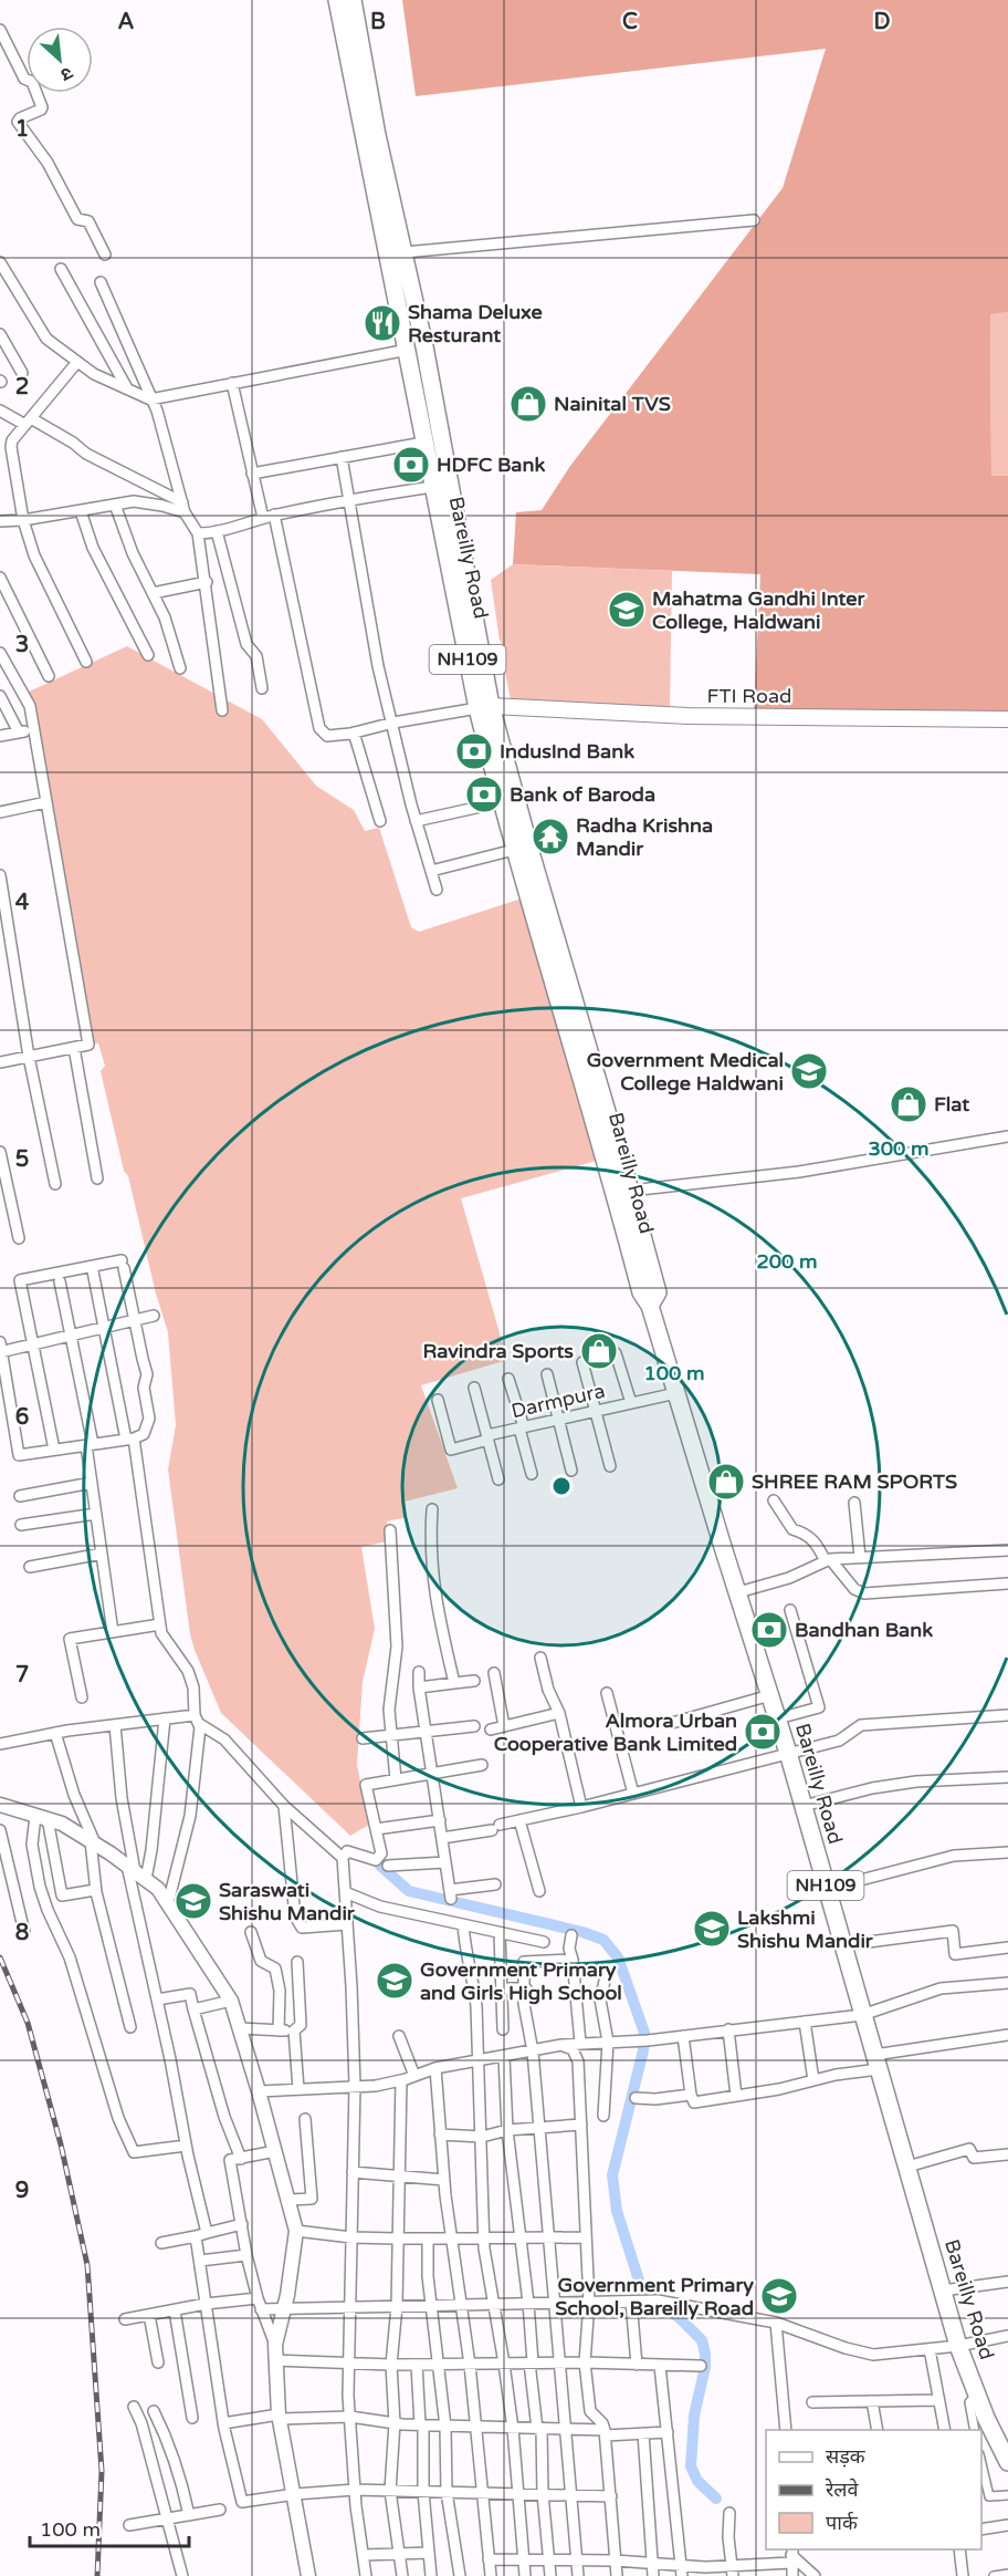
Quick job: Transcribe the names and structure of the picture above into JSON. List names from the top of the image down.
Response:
{
  "streets": {
    "highway": ["Bareilly Road", "NH109"],
    "main road": ["FTI Road"],
    "street": ["Darmpura"]
  },
  "crossings": [
    ["Bareilly Road", "FTI Road"],
    ["Bareilly Road", "Darmpura"]
  ],
  "places": {
    "restaurant": ["Shama Deluxe Resturant"],
    "shop": [
      "Nainital TVS",
      "Flat",
      "Ravindra Sports",
      "SHREE RAM SPORTS"
    ],
    "bank": [
      "HDFC Bank",
      "IndusInd Bank",
      "Bank of Baroda",
      "Bandhan Bank",
      "Almora Urban Cooperative Bank Limited"
    ],
    "school or university": [
      "Mahatma Gandhi Inter College, Haldwani",
      "Government Medical College Haldwani",
      "Saraswati Shishu Mandir",
      "Lakshmi Shishu Mandir",
      "Government Primary and Girls High School",
      "Government Primary School, Bareilly Road"
    ],
    "temple": ["Radha Krishna Mandir"]
  },
  "legend": ["सड़क", "रेलवे", "पार्क"],
  "scale_bar": "100 m",
  "north": "bottom right",
  "grid": {
    "columns": [
      "A",
      "B",
      "C",
      "D"
    ],
    "rows": [
      "1",
      "2",
      "3",
      "4",
      "5",
      "6",
      "7",
      "8",
      "9"
    ]
  },
  "rings": ["300 m", "200 m", "100 m"]
}
